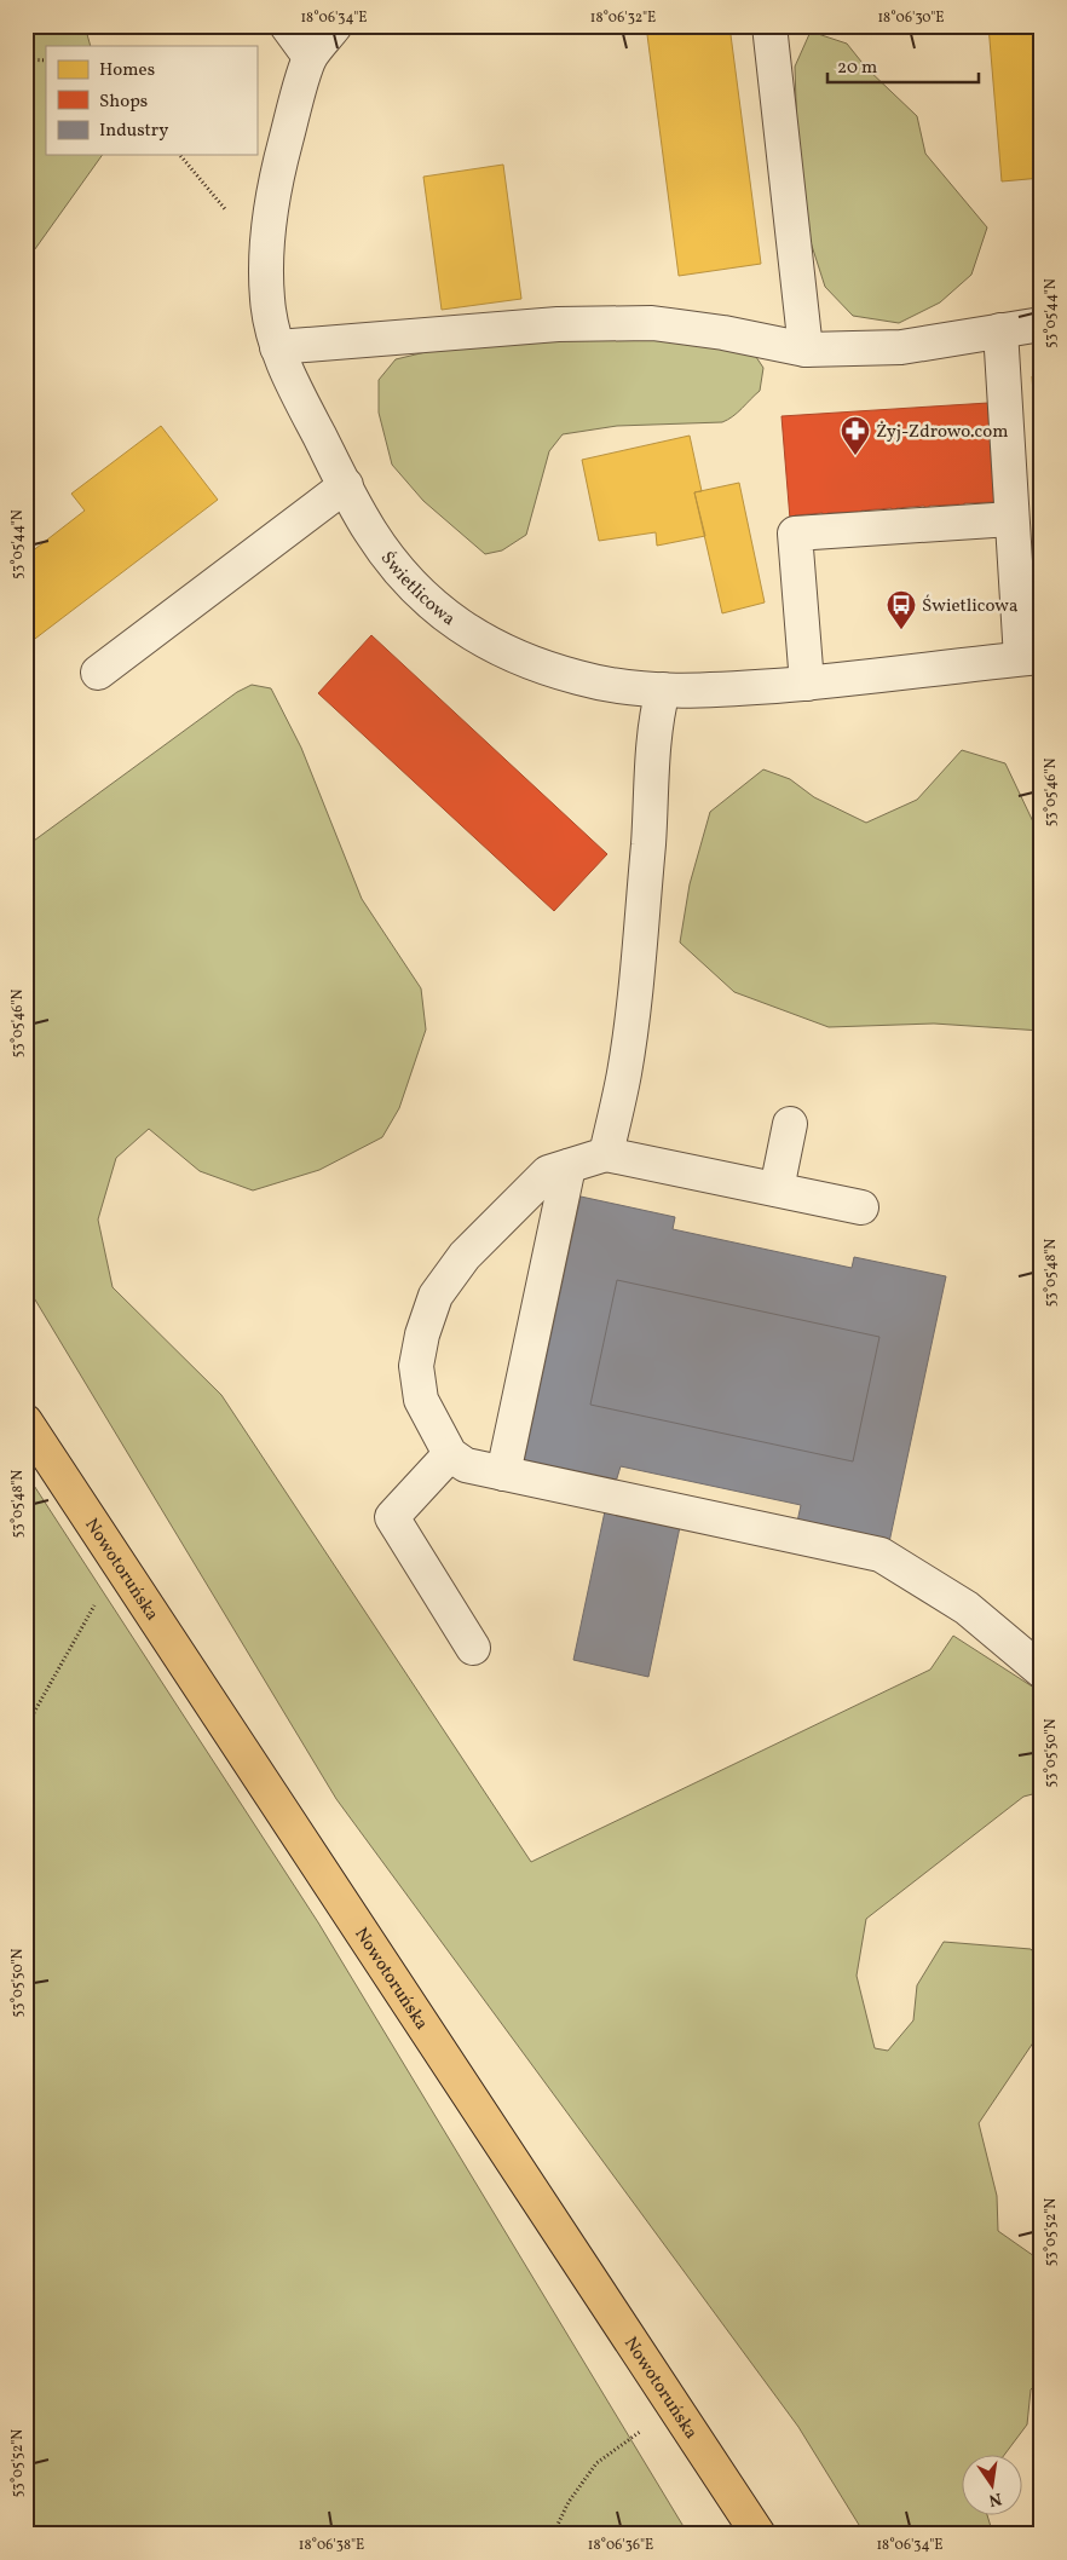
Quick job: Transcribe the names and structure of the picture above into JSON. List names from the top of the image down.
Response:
{
  "streets": {
    "main road": ["Nowotoruńska"],
    "street": ["Świetlicowa"]
  },
  "places": {
    "pharmacy": ["Żyj-Zdrowo.com"],
    "bus stop": ["Świetlicowa"]
  },
  "legend": ["Homes", "Shops", "Industry"],
  "scale_bar": "20 m",
  "north": "bottom",
  "coordinates": [
    "18°06'34\"E",
    "18°06'32\"E",
    "18°06'30\"E",
    "53°05'44\"N",
    "53°05'46\"N",
    "53°05'48\"N",
    "53°05'50\"N",
    "53°05'52\"N",
    "18°06'38\"E",
    "18°06'36\"E"
  ]
}
